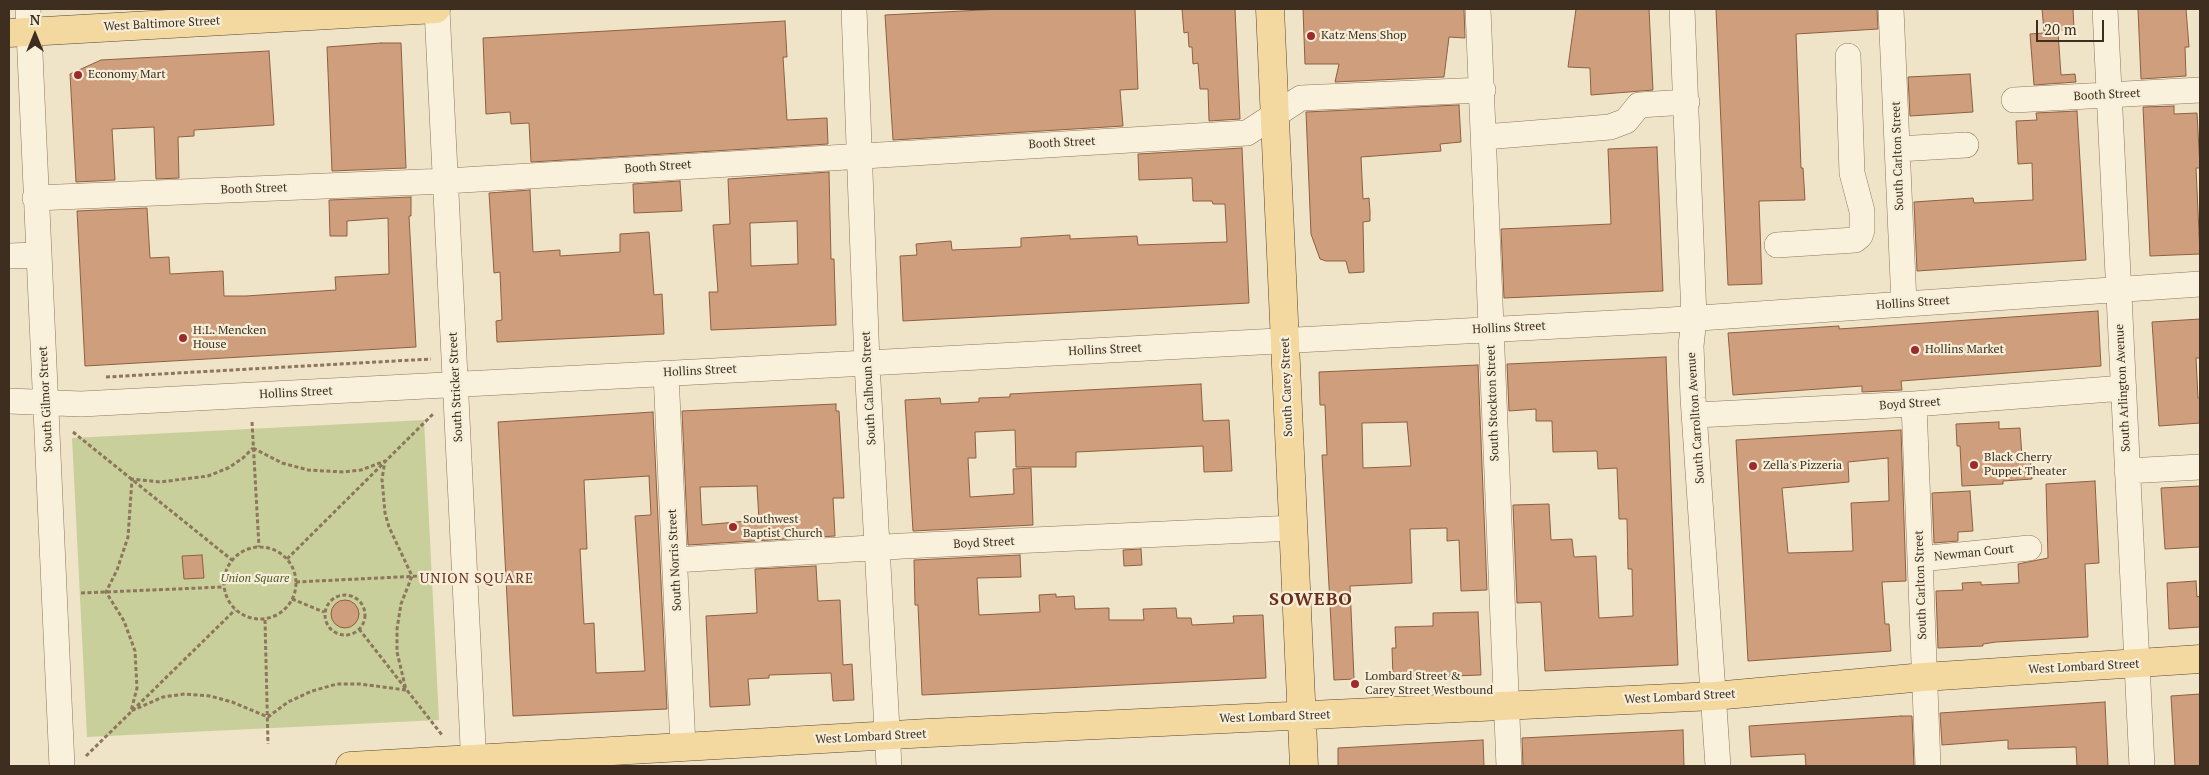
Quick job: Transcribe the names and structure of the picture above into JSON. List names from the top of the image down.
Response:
{
  "streets": {
    "main road": ["West Baltimore Street", "South Carey Street", "West Lombard Street"],
    "street": [
      "Booth Street",
      "South Carlton Street",
      "Hollins Street",
      "South Stricker Street",
      "South Calhoun Street",
      "South Arlington Avenue",
      "South Gilmor Street",
      "South Stockton Street",
      "Boyd Street",
      "South Carrollton Avenue",
      "Newman Court",
      "South Norris Street"
    ]
  },
  "crossings": [
    ["West Baltimore Street", "South Stricker Street"],
    ["West Baltimore Street", "South Gilmor Street"],
    ["Booth Street", "South Stricker Street"],
    ["Booth Street", "South Carey Street"],
    ["Booth Street", "South Calhoun Street"],
    ["Booth Street", "South Arlington Avenue"],
    ["Booth Street", "South Gilmor Street"],
    ["Booth Street", "South Stockton Street"],
    ["South Carlton Street", "Hollins Street"],
    ["South Carlton Street", "Boyd Street"],
    ["South Carlton Street", "Newman Court"],
    ["South Carlton Street", "West Lombard Street"],
    ["Hollins Street", "South Stricker Street"],
    ["Hollins Street", "South Carey Street"],
    ["Hollins Street", "South Calhoun Street"],
    ["Hollins Street", "South Arlington Avenue"],
    ["Hollins Street", "South Gilmor Street"],
    ["Hollins Street", "South Stockton Street"],
    ["Hollins Street", "South Carrollton Avenue"],
    ["Hollins Street", "South Norris Street"],
    ["South Stricker Street", "West Lombard Street"],
    ["South Carey Street", "Boyd Street"],
    ["South Carey Street", "West Lombard Street"],
    ["South Calhoun Street", "Boyd Street"],
    ["South Calhoun Street", "West Lombard Street"],
    ["South Arlington Avenue", "Boyd Street"],
    ["South Arlington Avenue", "West Lombard Street"],
    ["South Stockton Street", "West Lombard Street"],
    ["Boyd Street", "South Carrollton Avenue"],
    ["Boyd Street", "South Norris Street"],
    ["South Carrollton Avenue", "West Lombard Street"],
    ["South Norris Street", "West Lombard Street"]
  ],
  "districts": ["UNION SQUARE", "SOWEBO"],
  "parks": ["Union Square"],
  "places": [
    "Katz Mens Shop",
    "Economy Mart",
    "H.L. Mencken House",
    "Hollins Market",
    "Black Cherry Puppet Theater",
    "Zella's Pizzeria",
    "Southwest Baptist Church",
    "Lombard Street & Carey Street Westbound"
  ],
  "scale_bar": "20 m",
  "north": "top"
}
